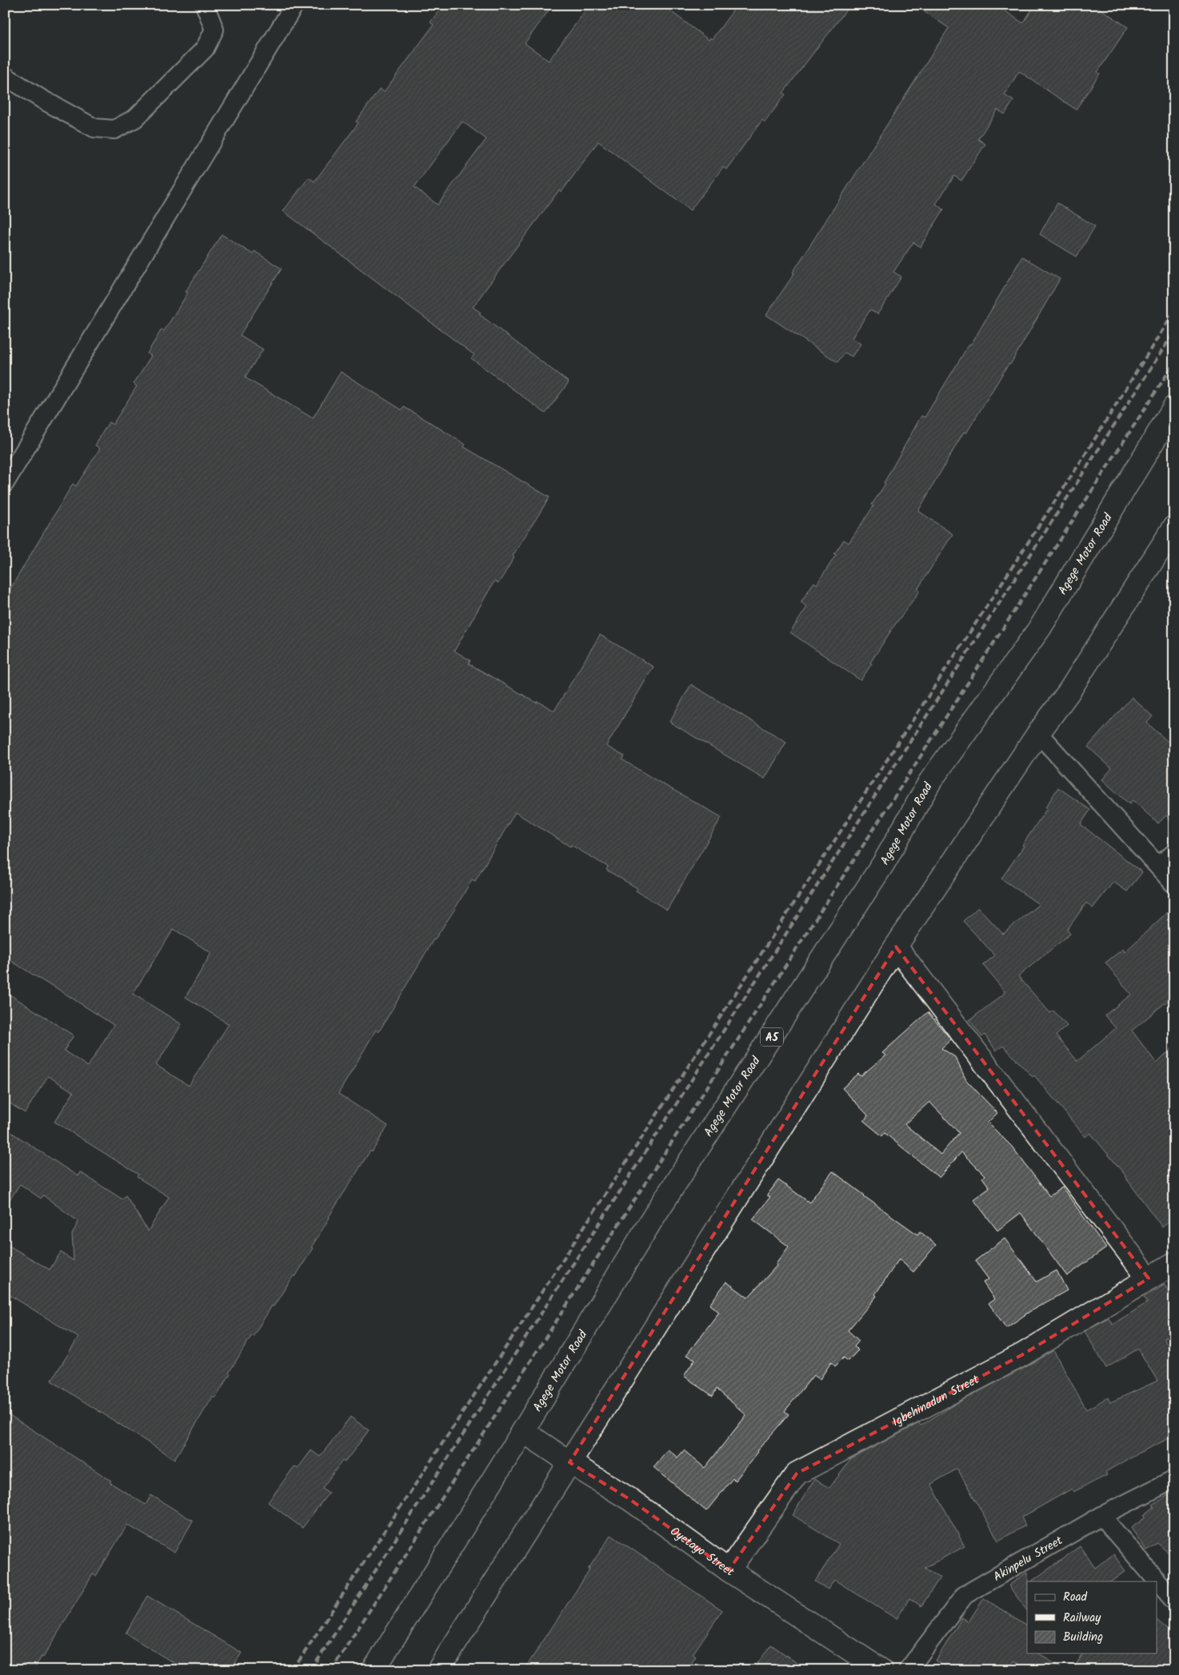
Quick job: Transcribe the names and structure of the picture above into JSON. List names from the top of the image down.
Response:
{
  "streets": {
    "main road": [
      "Agege Motor Road",
      "A5",
      "Igbehinadun Street",
      "Oyetayo Street"
    ],
    "street": ["Akinpelu Street"]
  },
  "crossings": [
    ["Agege Motor Road", "Oyetayo Street"],
    ["Igbehinadun Street", "Oyetayo Street"]
  ],
  "legend": ["Road", "Railway", "Building"]
}
